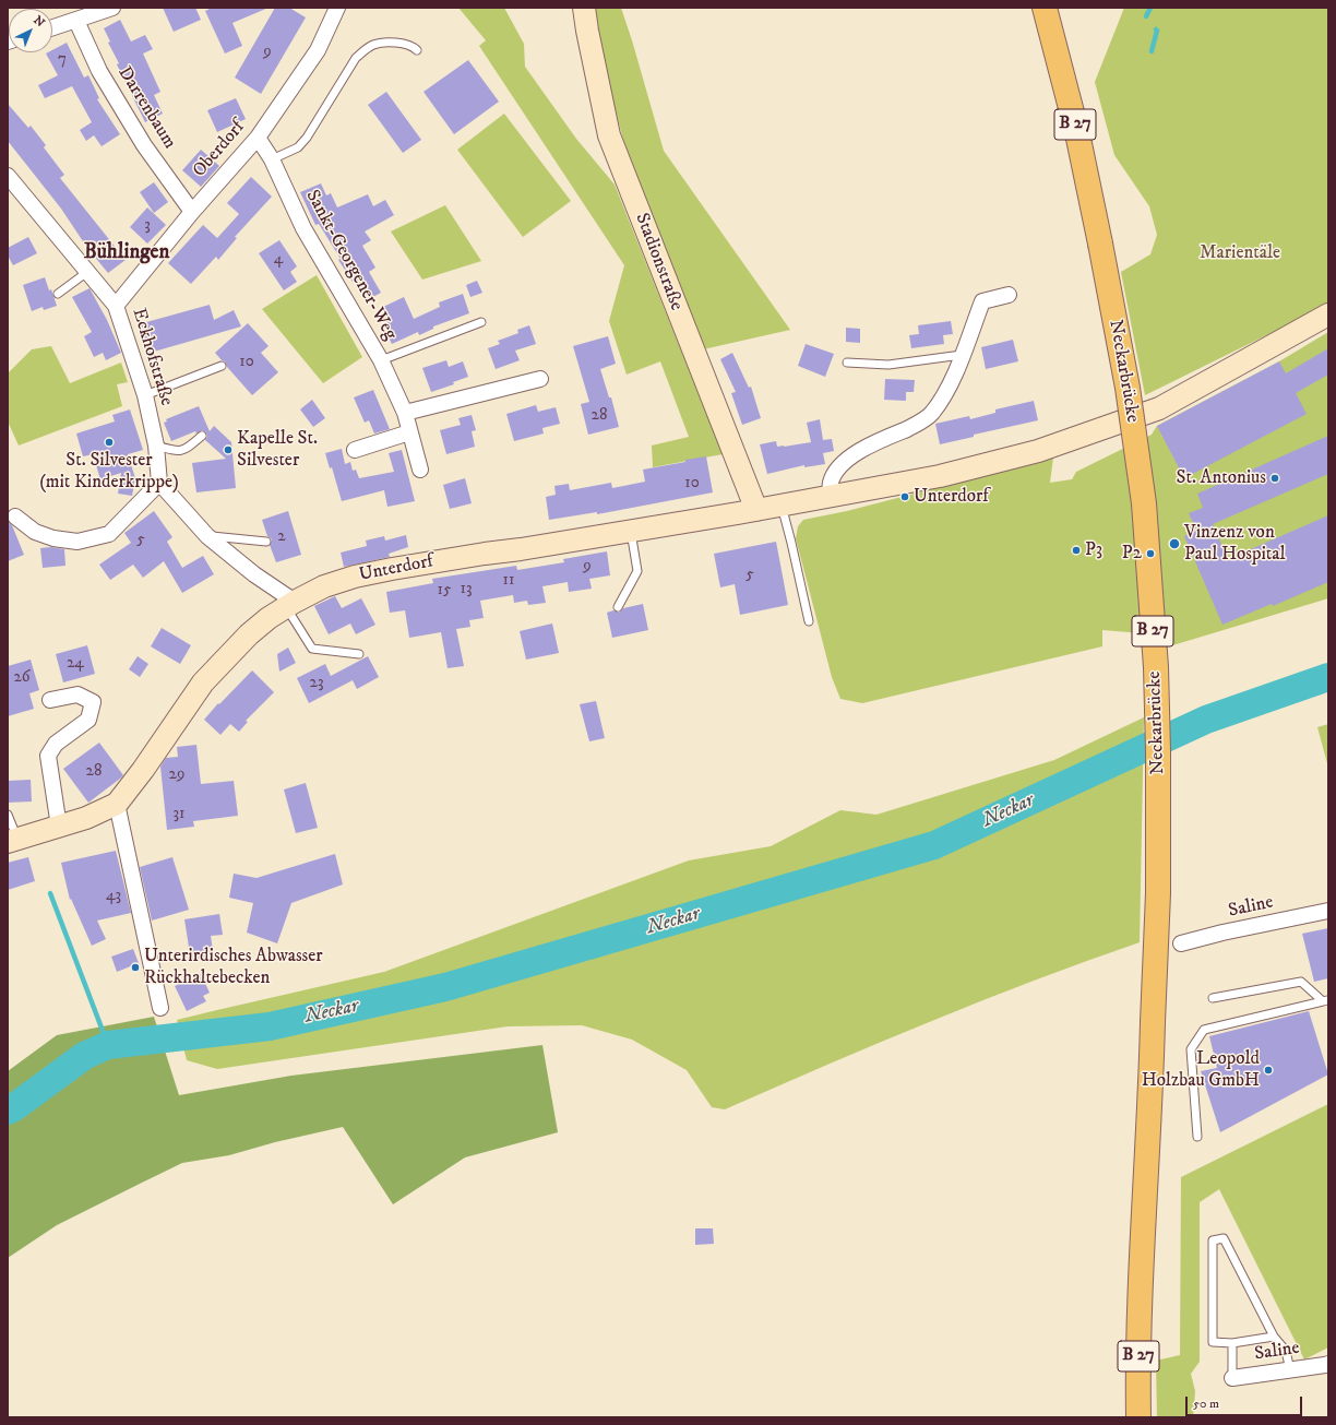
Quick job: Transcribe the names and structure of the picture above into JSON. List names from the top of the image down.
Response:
{
  "streets": {
    "main road": ["B 27", "Neckarbrücke"],
    "street": [
      "Darrenbaum",
      "Oberdorf",
      "Stadionstraße",
      "Sankt-Georgener-Weg",
      "Eckhofstraße",
      "Unterdorf",
      "Saline"
    ]
  },
  "crossings": [
    ["Darrenbaum", "Oberdorf"],
    ["Oberdorf", "Sankt-Georgener-Weg"],
    ["Oberdorf", "Eckhofstraße"],
    ["Stadionstraße", "Unterdorf"]
  ],
  "districts": ["Bühlingen"],
  "water": ["Neckar"],
  "parks": ["Marientäle"],
  "places": [
    "St. Silvester (mit Kinderkrippe)",
    "Kapelle St. Silvester",
    "St. Antonius",
    "Unterdorf",
    "Vinzenz von Paul Hospital",
    "P3",
    "P2",
    "Unterirdisches Abwasser Rückhaltebecken",
    "Leopold Holzbau GmbH"
  ],
  "house_numbers": [
    "9",
    "7",
    "3",
    "4",
    "10",
    "28",
    "10",
    "2",
    "5",
    "9",
    "5",
    "11",
    "13",
    "15",
    "24",
    "26",
    "23",
    "28",
    "29",
    "31",
    "43"
  ],
  "scale_bar": "50 m",
  "north": "top right"
}
